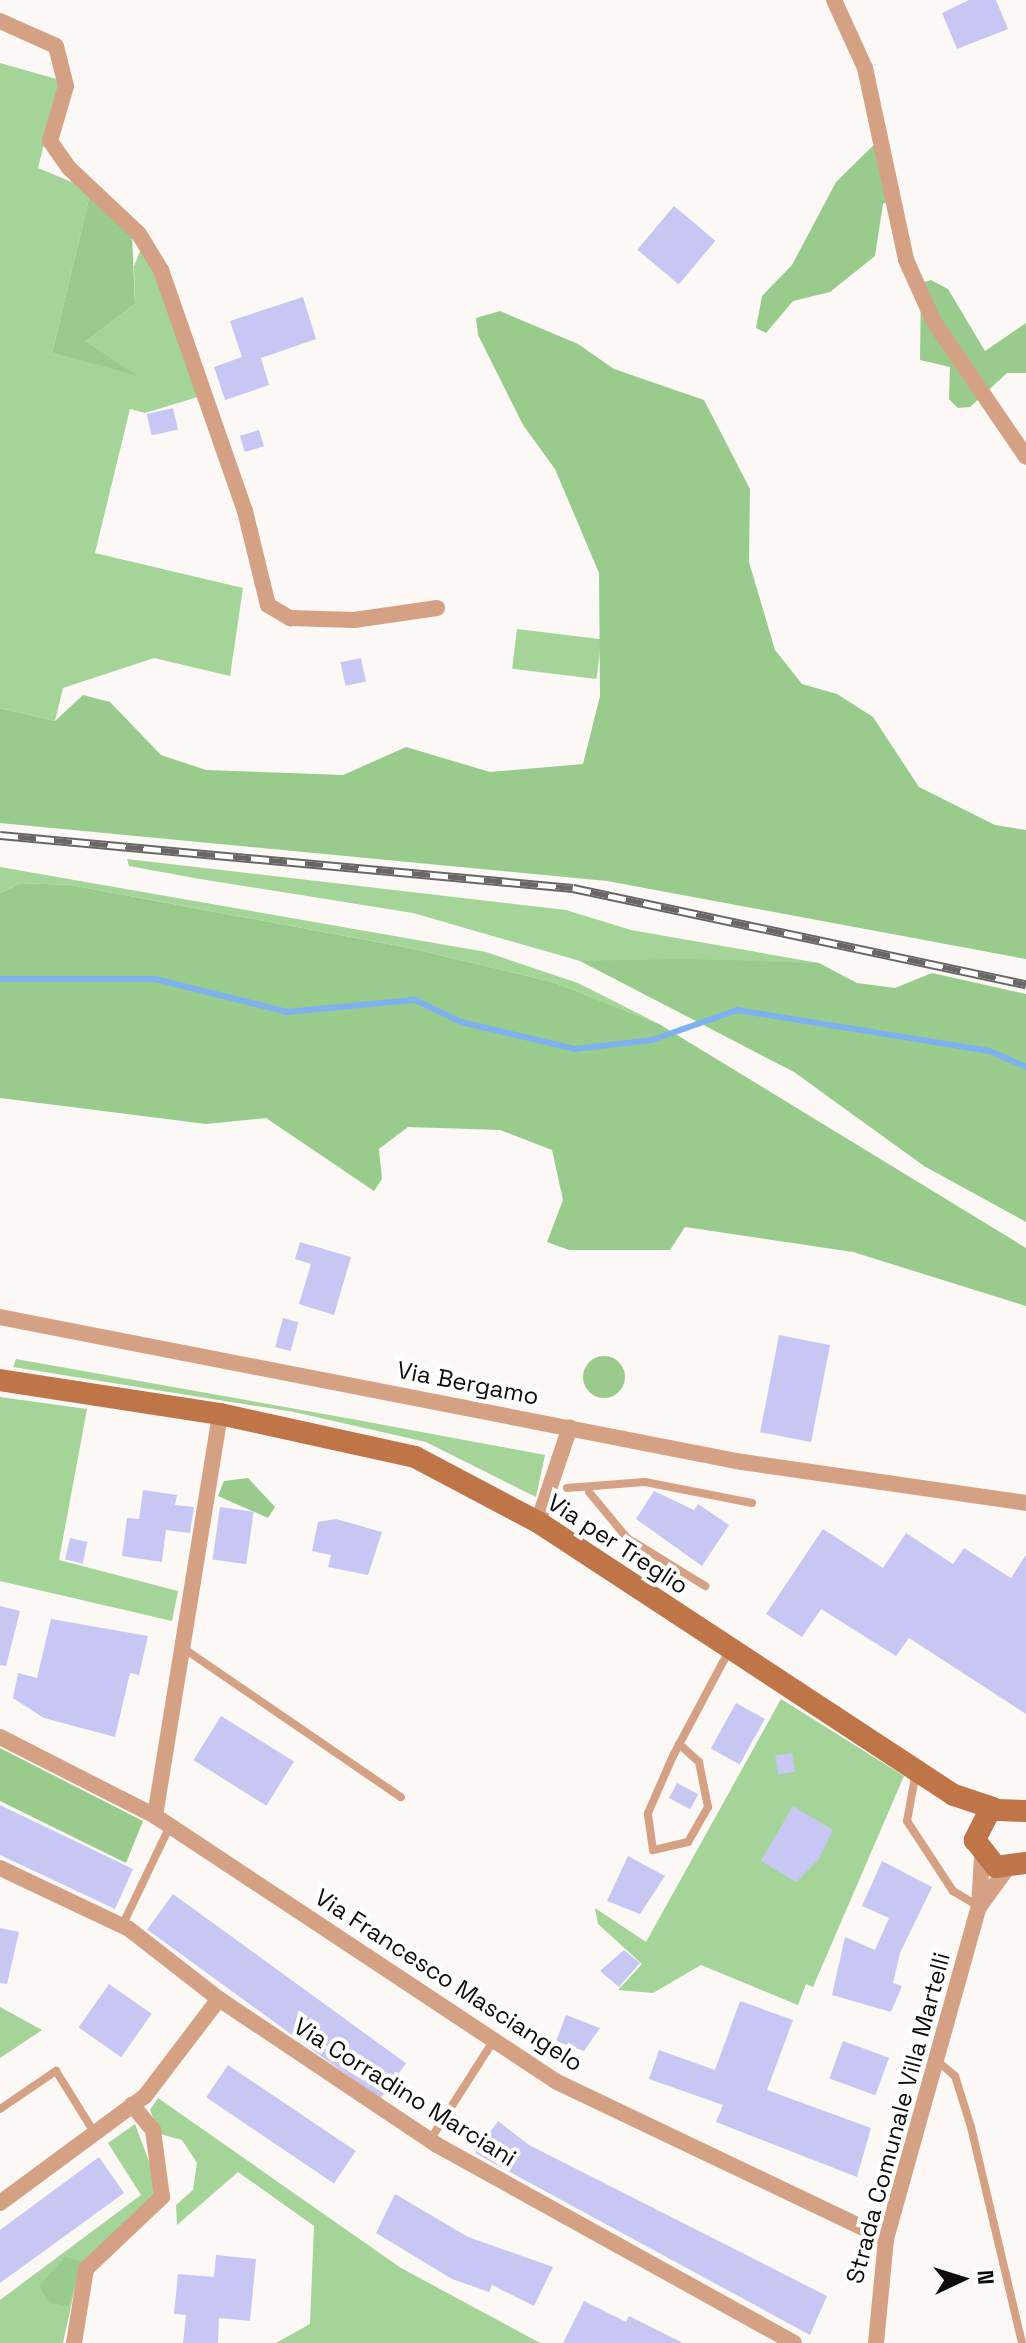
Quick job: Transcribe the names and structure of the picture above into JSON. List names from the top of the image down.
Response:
{
  "streets": {
    "main road": ["Via per Treglio"],
    "street": [
      "Via Bergamo",
      "Via Francesco Masciangelo",
      "Via Corradino Marciani",
      "Strada Comunale Villa Martelli"
    ]
  },
  "crossings": [
    ["Via per Treglio", "Strada Comunale Villa Martelli"],
    ["Via Francesco Masciangelo", "Strada Comunale Villa Martelli"]
  ],
  "north": "right"
}
